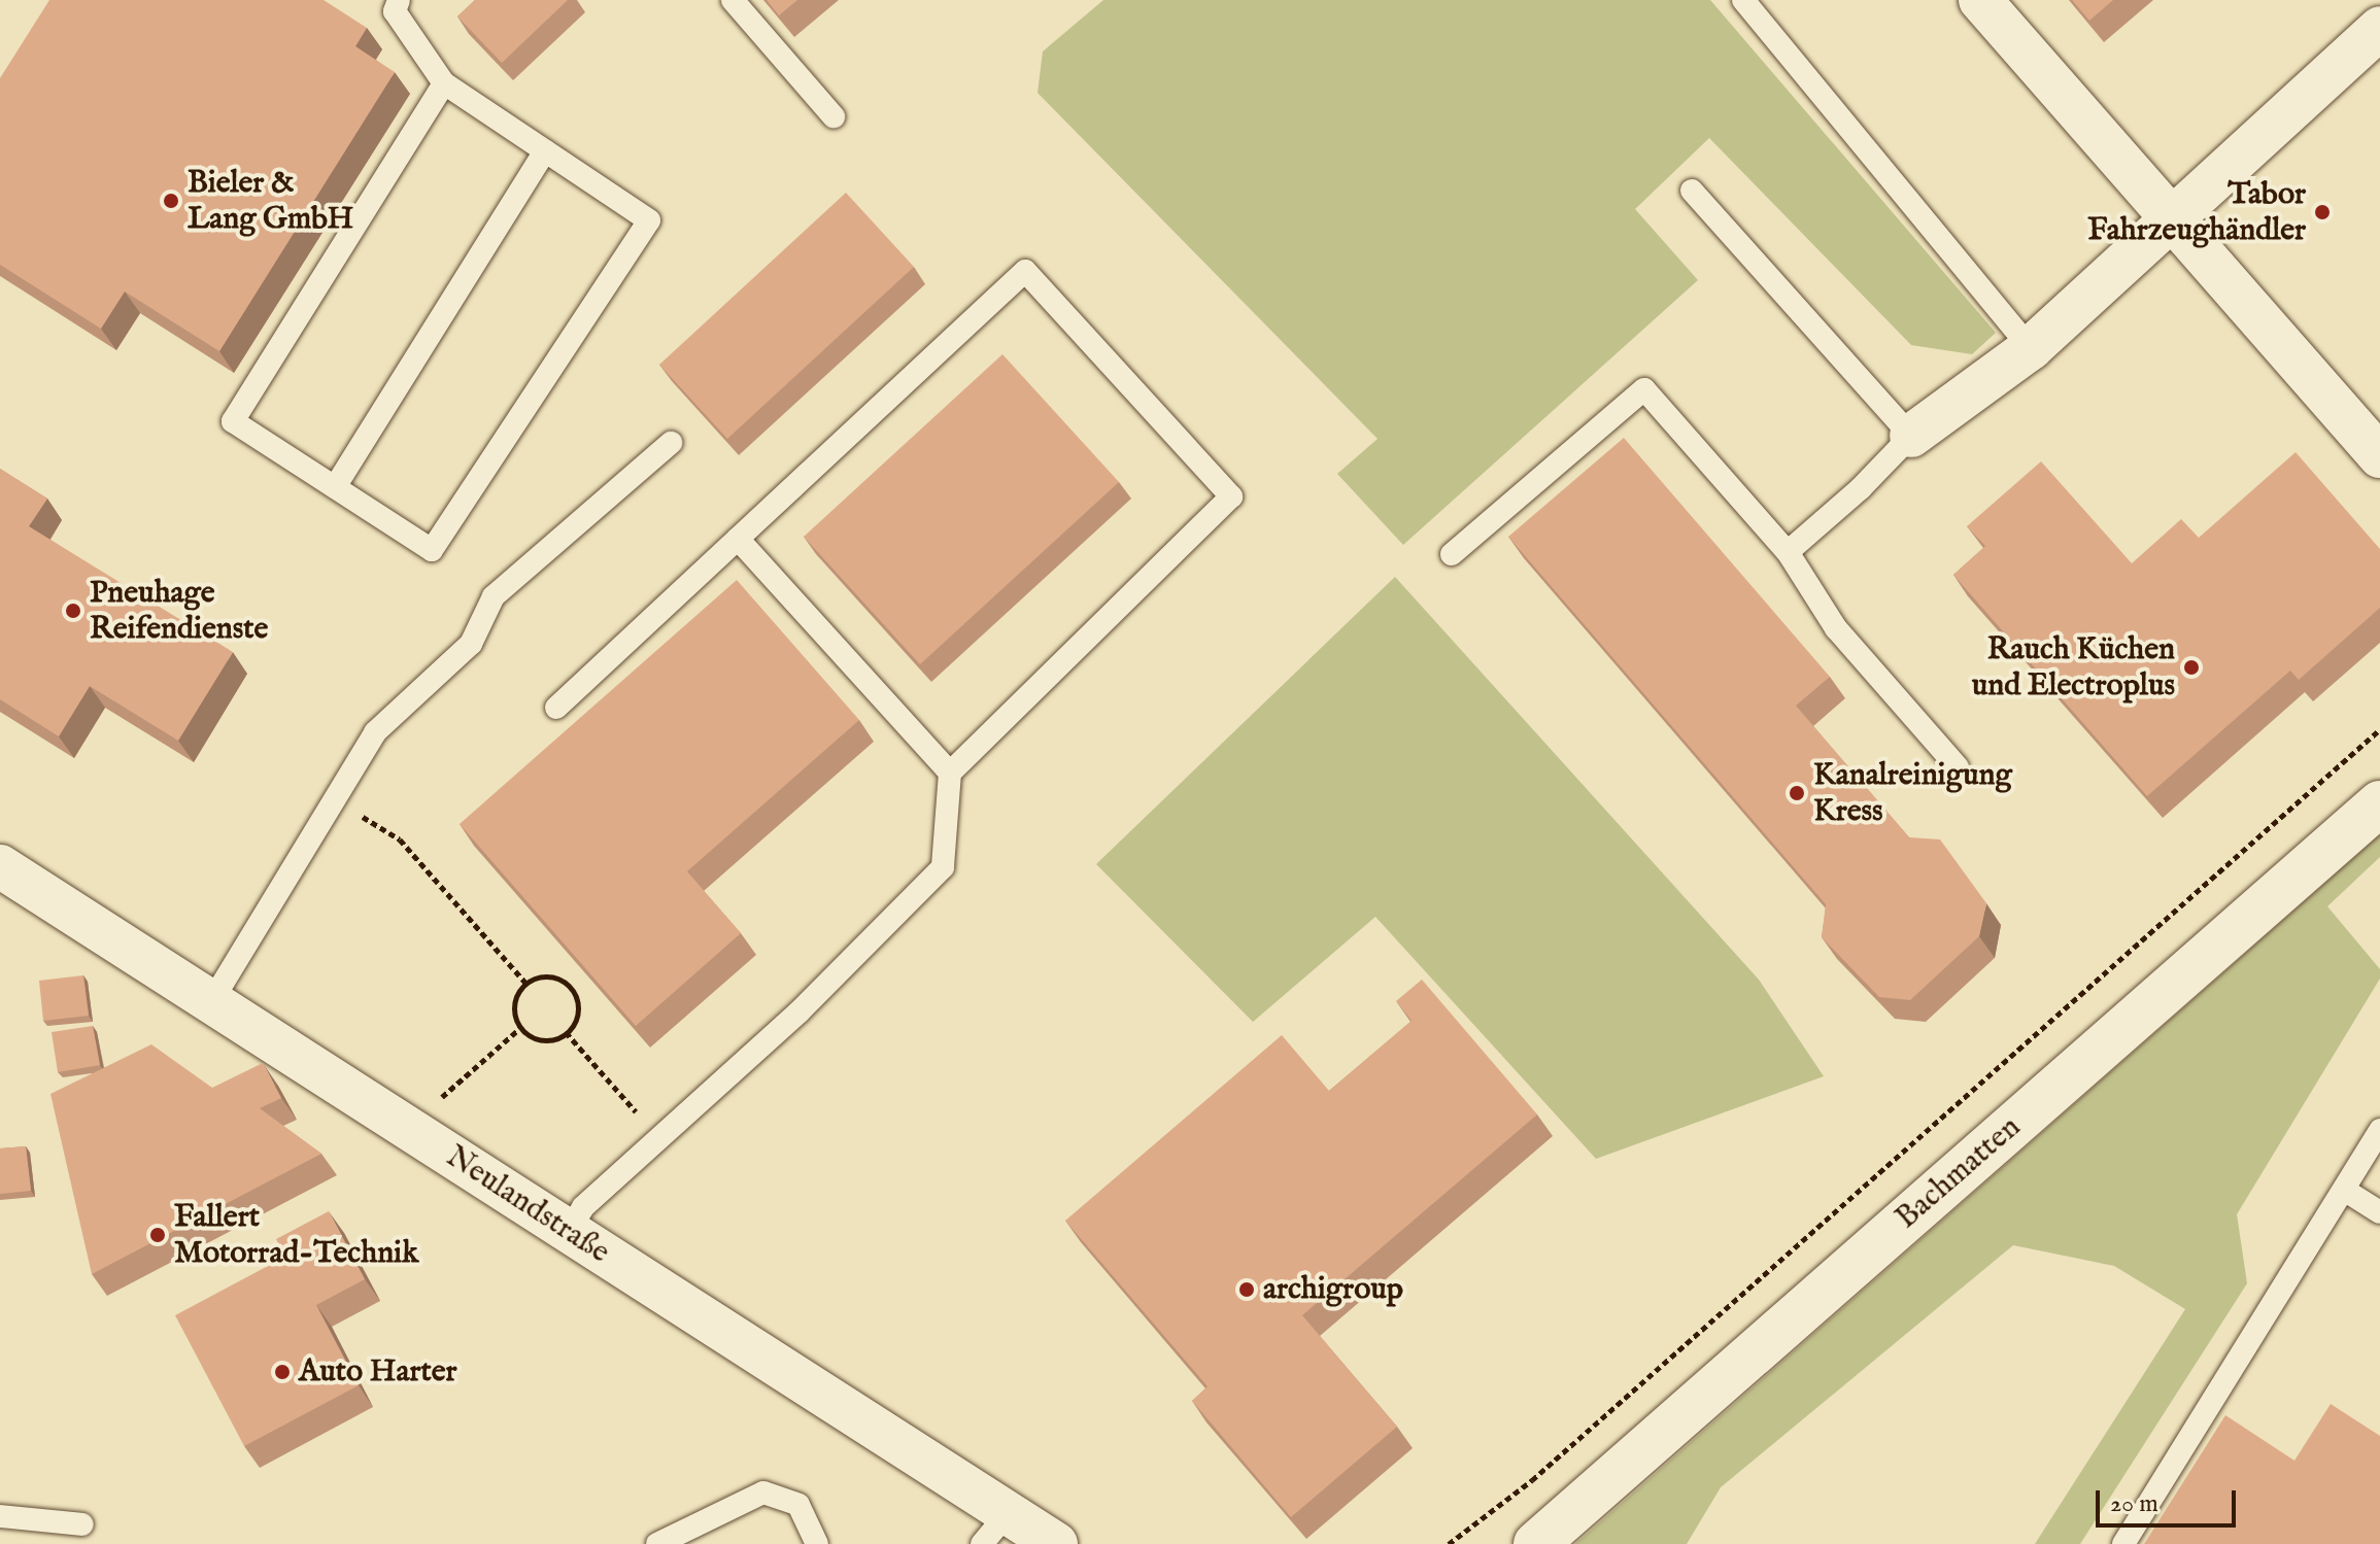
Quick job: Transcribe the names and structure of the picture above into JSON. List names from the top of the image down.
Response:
{
  "streets": {
    "street": ["Bachmatten", "Neulandstraße"]
  },
  "places": [
    "Bieler & Lang GmbH",
    "Tabor Fahrzeughändler",
    "Pneuhage Reifendienste",
    "Rauch Küchen und Electroplus",
    "Kanalreinigung Kress",
    "Fallert Motorrad-Technik",
    "archigroup",
    "Auto Harter"
  ],
  "scale_bar": "20 m"
}
